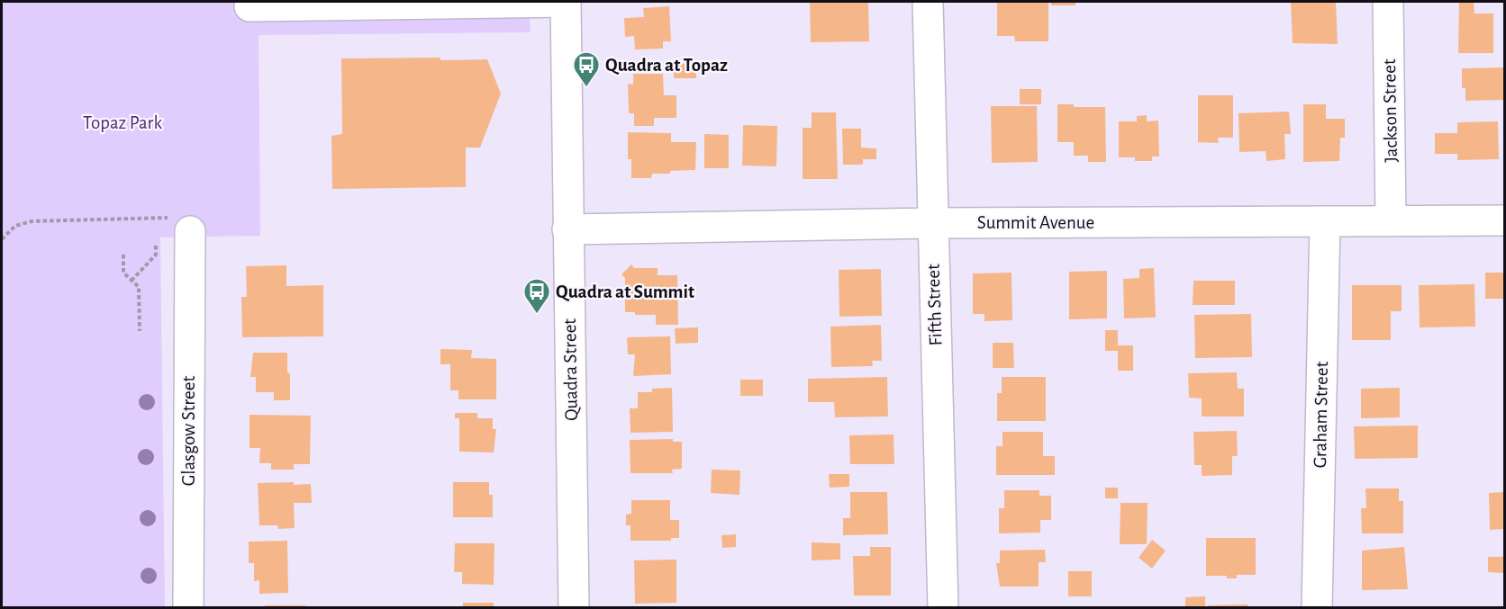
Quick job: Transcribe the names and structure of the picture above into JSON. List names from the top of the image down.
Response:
{
  "streets": {
    "street": [
      "Jackson Street",
      "Summit Avenue",
      "Fifth Street",
      "Quadra Street",
      "Graham Street",
      "Glasgow Street"
    ]
  },
  "crossings": [
    ["Jackson Street", "Summit Avenue"],
    ["Summit Avenue", "Fifth Street"],
    ["Summit Avenue", "Quadra Street"],
    ["Summit Avenue", "Graham Street"]
  ],
  "parks": ["Topaz Park"],
  "places": {
    "bus stop": ["Quadra at Topaz", "Quadra at Summit"]
  }
}
